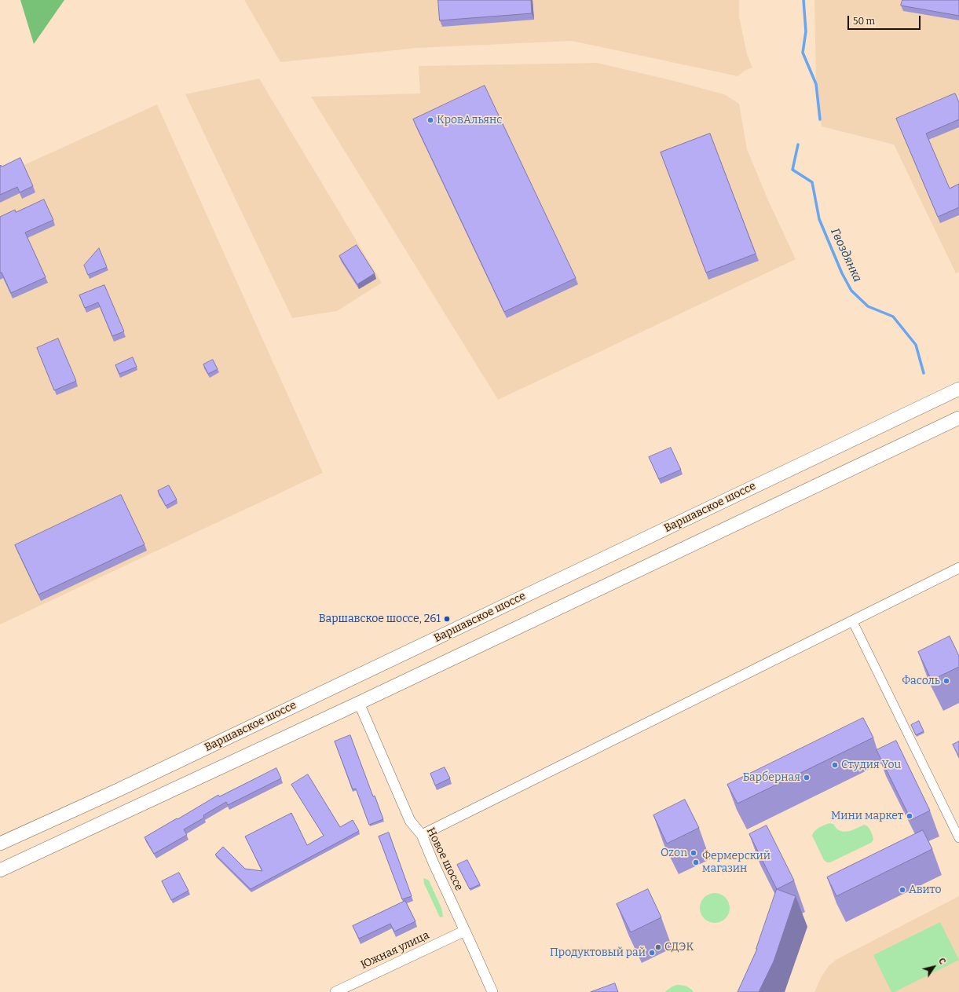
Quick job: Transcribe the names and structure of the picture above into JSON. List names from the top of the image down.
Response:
{
  "streets": {
    "main road": ["Варшавское шоссе"],
    "street": ["Новое шоссе", "Южная улица"]
  },
  "crossings": [
    ["Новое шоссе", "Южная улица"]
  ],
  "water": ["Гвоздянка"],
  "places": [
    "КровАльянс",
    "Варшавское шоссе, 261",
    "Фасоль",
    "Студия You",
    "Барберная",
    "Мини маркет",
    "Ozon",
    "Фермерский магазин",
    "Авито",
    "СДЭК",
    "Продуктовый рай"
  ],
  "scale_bar": "50 m",
  "north": "top right"
}
